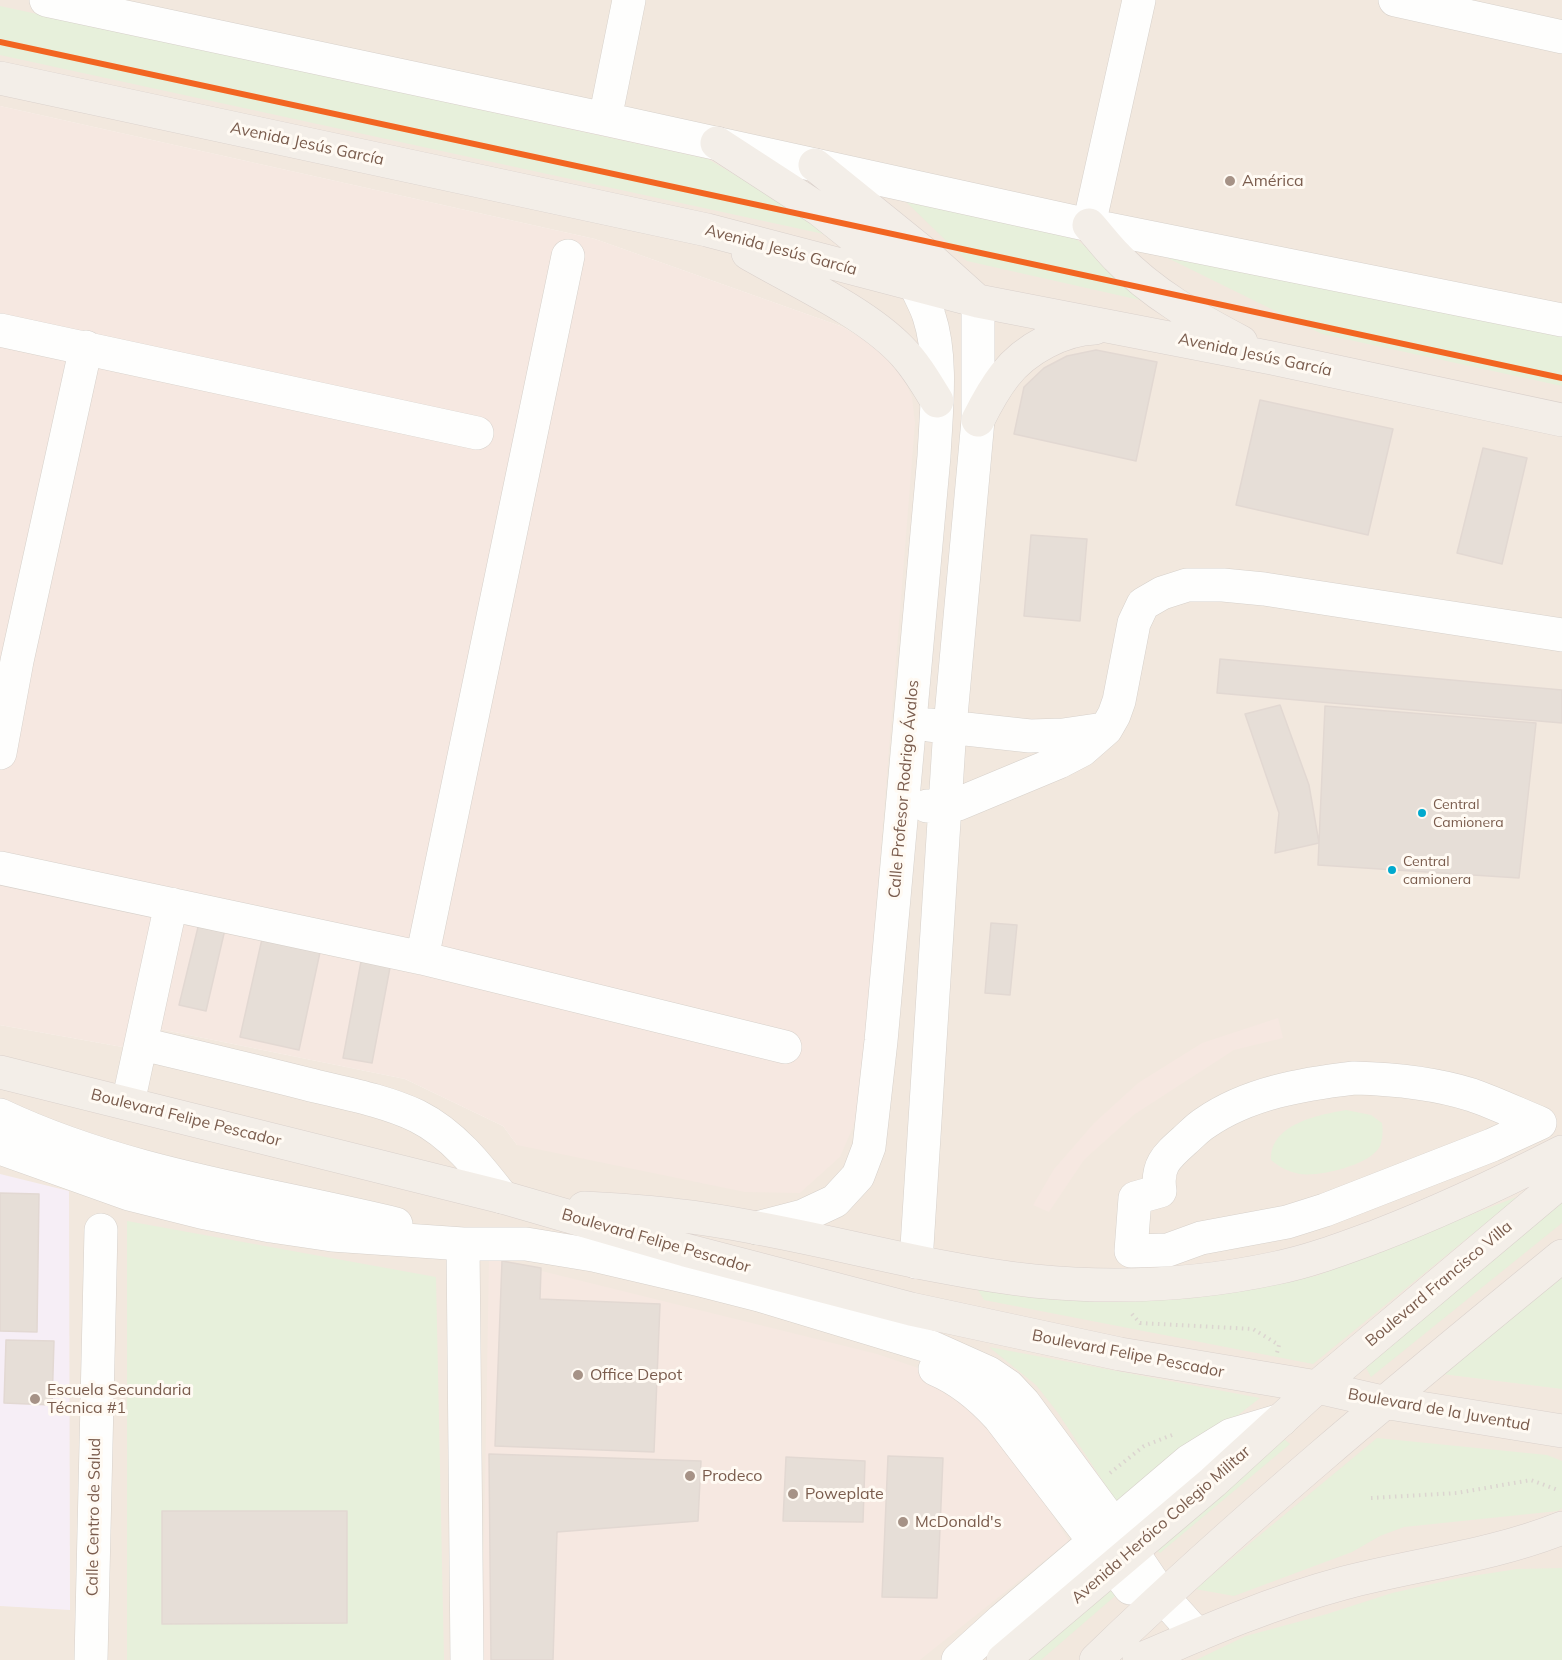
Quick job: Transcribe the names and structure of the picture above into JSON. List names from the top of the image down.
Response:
{
  "streets": {
    "main road": [
      "Avenida Jesús García",
      "Boulevard Felipe Pescador",
      "Boulevard Francisco Villa",
      "Boulevard de la Juventud",
      "Avenida Heróico Colegio Militar"
    ],
    "street": ["Calle Profesor Rodrigo Ávalos", "Calle Centro de Salud"]
  },
  "crossings": [
    ["Avenida Jesús García", "Calle Profesor Rodrigo Ávalos"],
    ["Boulevard Felipe Pescador", "Boulevard Francisco Villa"],
    ["Boulevard Felipe Pescador", "Boulevard de la Juventud"],
    ["Boulevard Felipe Pescador", "Avenida Heróico Colegio Militar"],
    ["Boulevard Francisco Villa", "Boulevard de la Juventud"],
    ["Boulevard Francisco Villa", "Avenida Heróico Colegio Militar"],
    ["Boulevard de la Juventud", "Avenida Heróico Colegio Militar"]
  ],
  "places": [
    "América",
    "Central Camionera",
    "Central camionera",
    "Office Depot",
    "Escuela Secundaria Técnica #1",
    "Prodeco",
    "Poweplate",
    "McDonald's"
  ]
}
